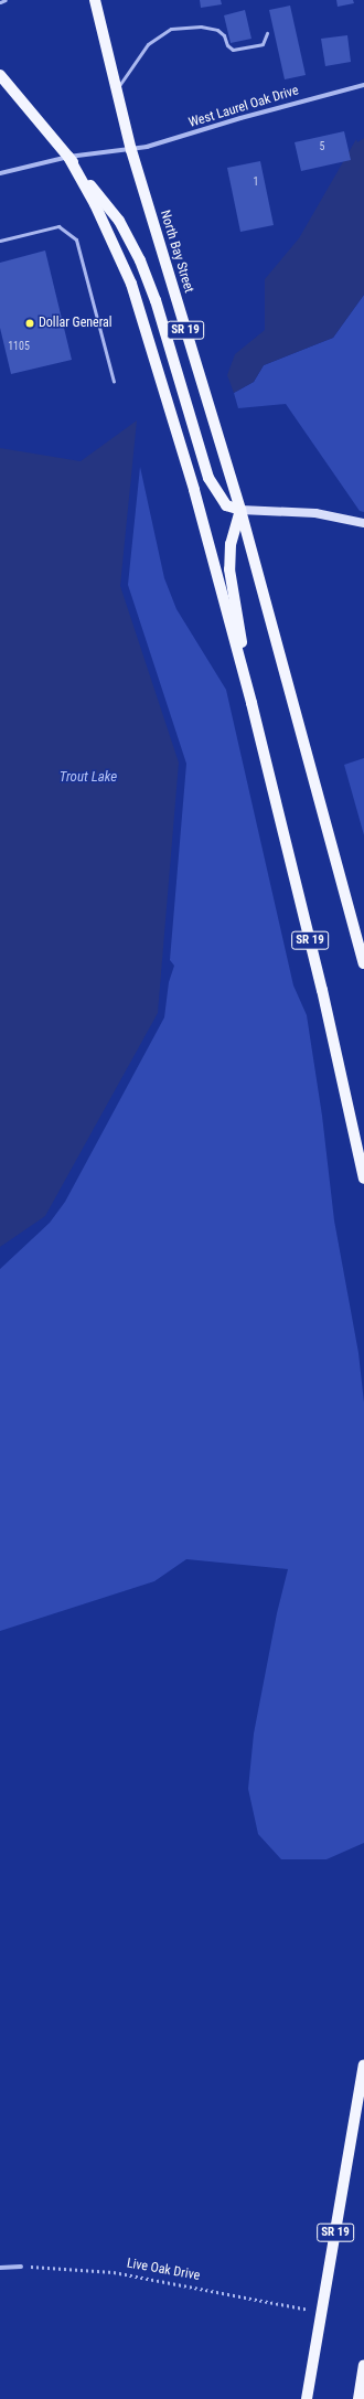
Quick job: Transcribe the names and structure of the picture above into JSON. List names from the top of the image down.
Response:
{
  "streets": {
    "main road": ["North Bay Street", "SR 19"],
    "street": ["West Laurel Oak Drive"],
    "path": ["Live Oak Drive"]
  },
  "crossings": [
    ["West Laurel Oak Drive", "North Bay Street"],
    ["West Laurel Oak Drive", "SR 19"],
    ["North Bay Street", "SR 19"],
    ["SR 19", "Live Oak Drive"]
  ],
  "water": ["Trout Lake"],
  "places": ["Dollar General"],
  "house_numbers": ["5", "1", "1105"]
}
